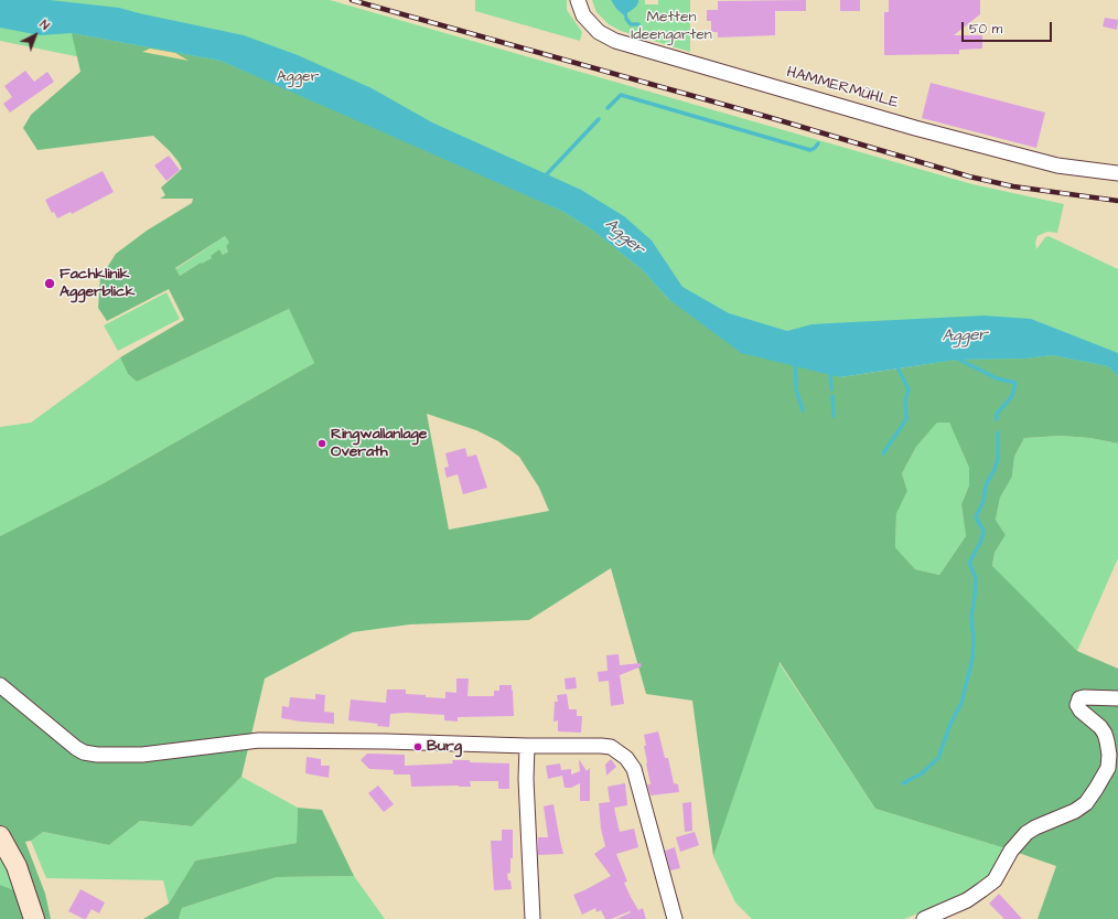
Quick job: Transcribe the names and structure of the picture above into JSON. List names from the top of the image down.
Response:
{
  "streets": {
    "street": ["HAMMERMÜHLE"]
  },
  "water": ["Agger"],
  "parks": ["Metten Ideengarten", "Agger"],
  "places": ["Fachklinik Aggerblick", "Ringwallanlage Overath", "Burg"],
  "scale_bar": "50 m",
  "north": "top right"
}
